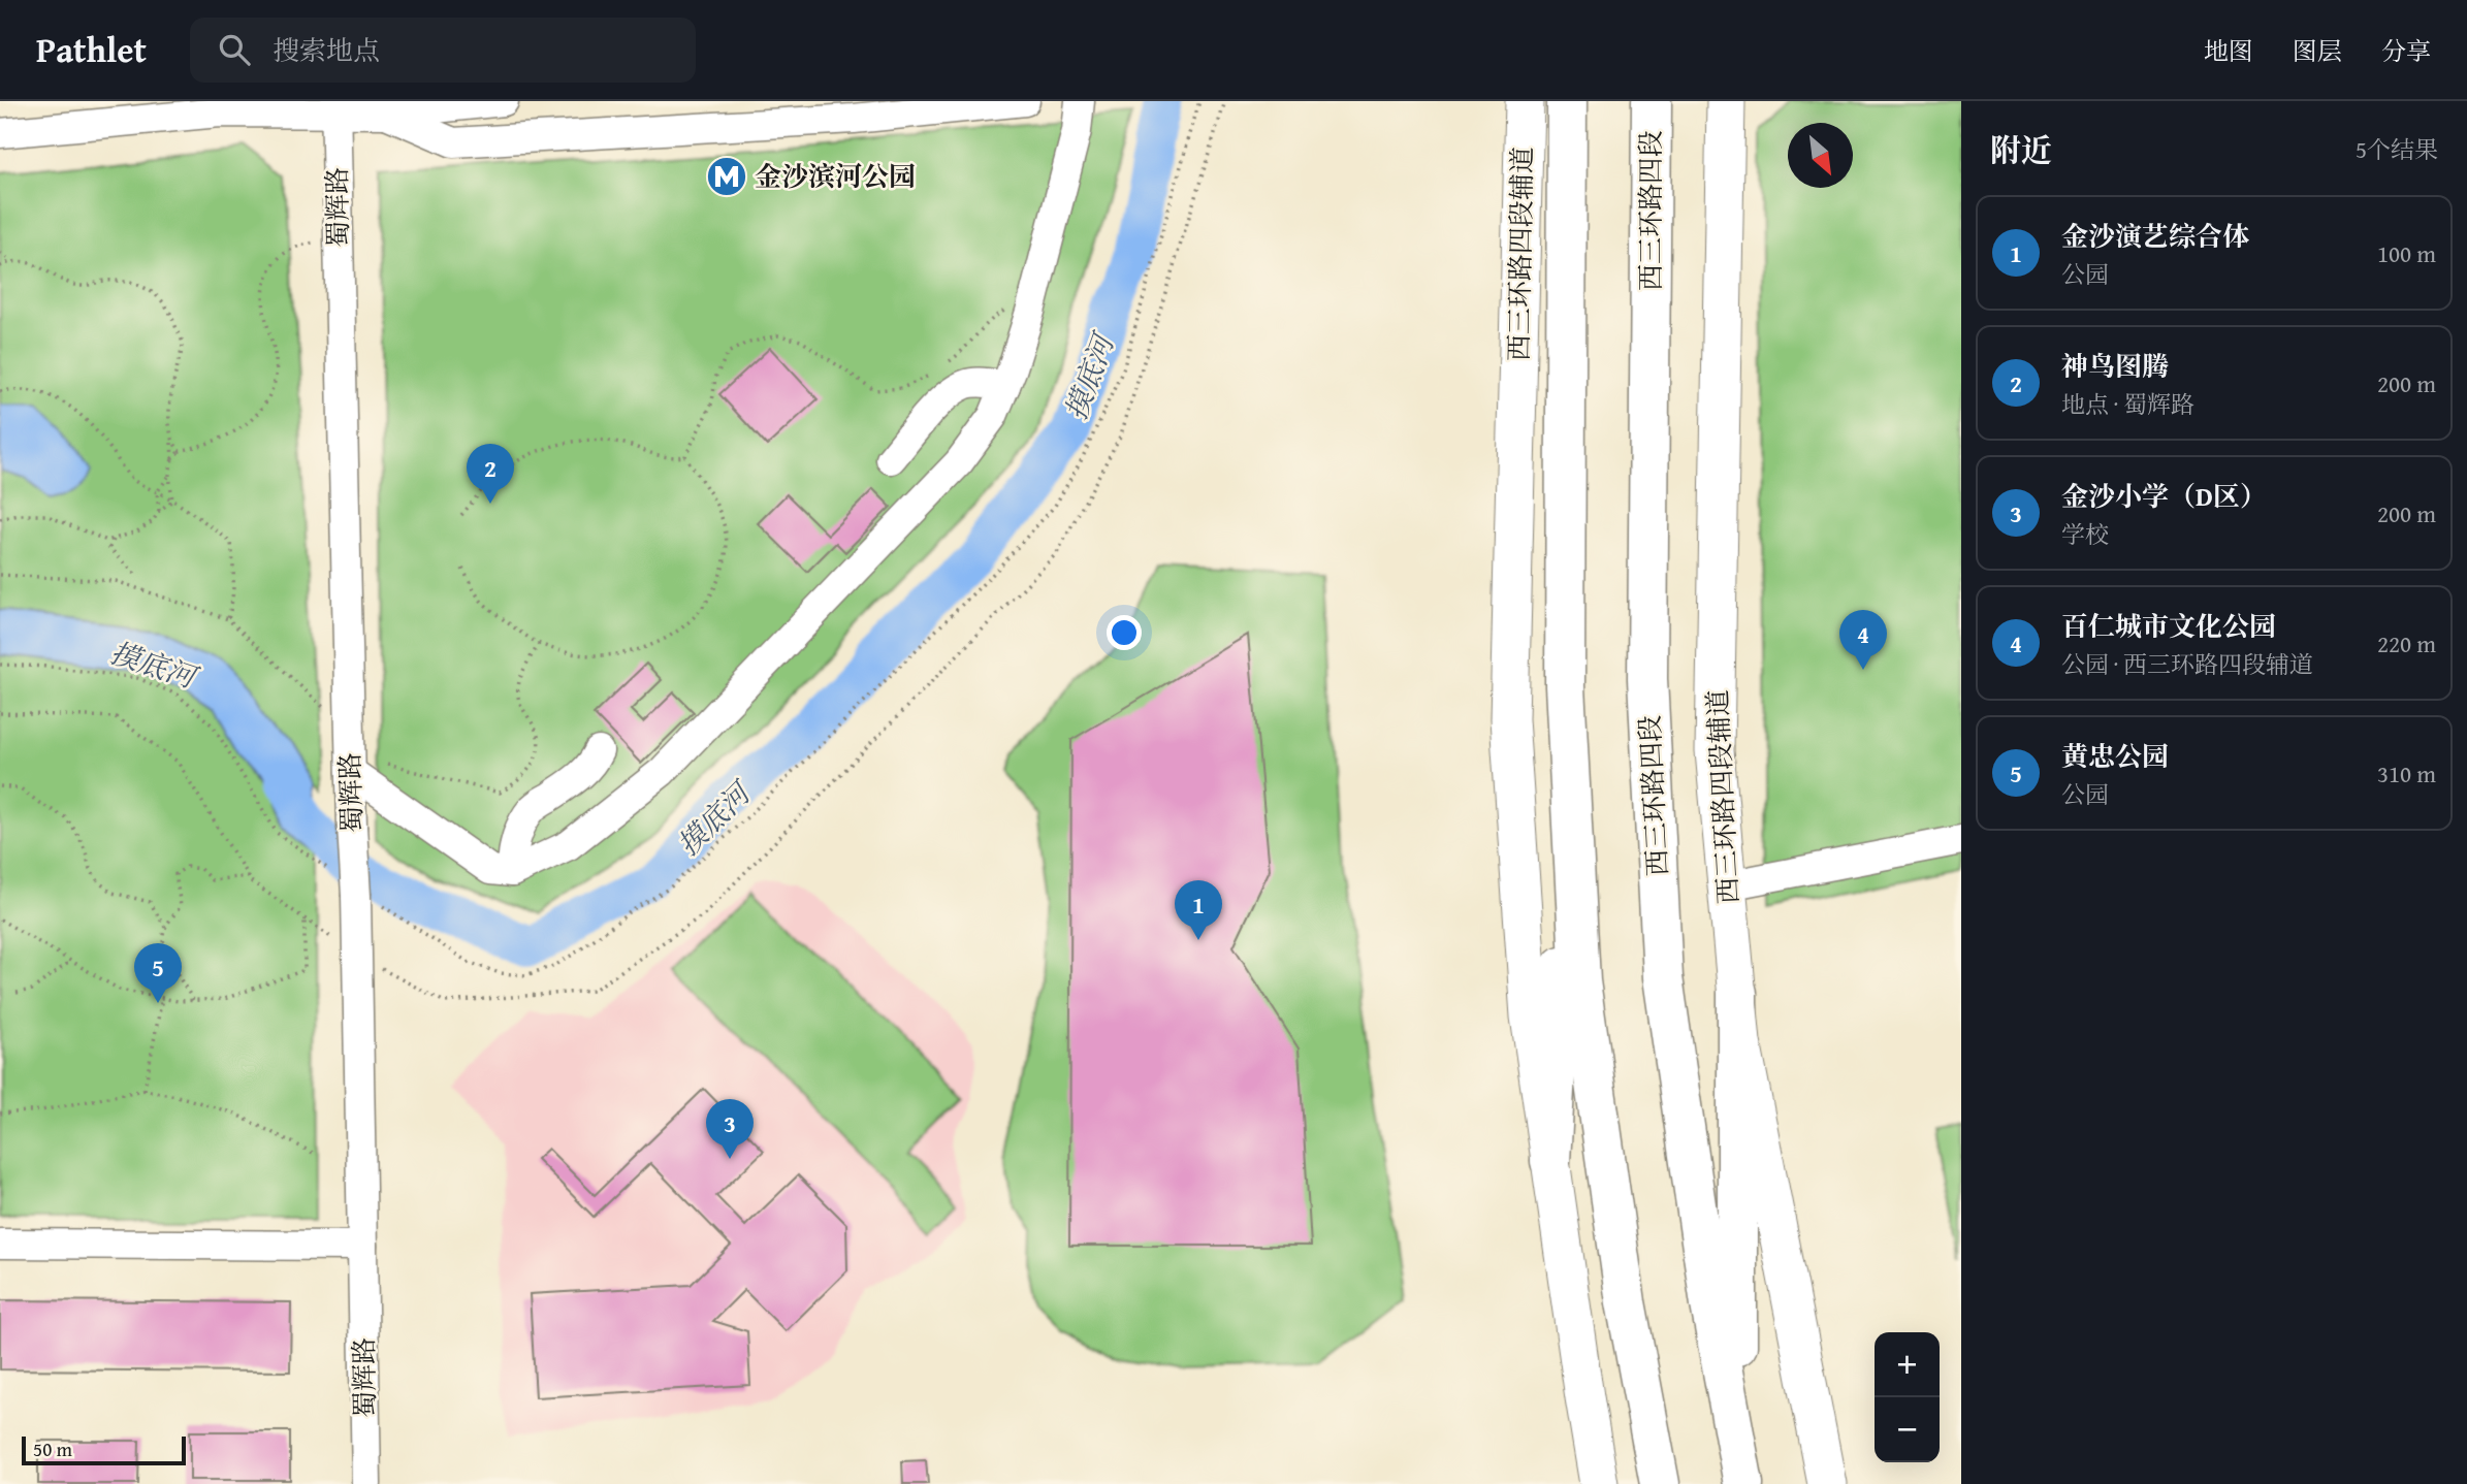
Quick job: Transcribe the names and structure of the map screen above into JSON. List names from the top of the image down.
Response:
{
  "streets": {
    "highway": ["西三环路四段"],
    "main road": ["西三环路四段辅道"],
    "street": ["蜀辉路"]
  },
  "water": ["摸底河"],
  "places": {
    "metro station": ["金沙滨河公园"]
  },
  "scale_bar": "50 m",
  "north": "bottom right",
  "page": {
    "header": "Pathlet",
    "search": "搜索地点",
    "nav": ["地图", "图层", "分享"],
    "heading": ["附近", "5个结果"],
    "list": [
      {
        "mark": "1",
        "name": "金沙演艺综合体",
        "note": "公园",
        "value": "100 m"
      },
      {
        "mark": "2",
        "name": "神鸟图腾",
        "note": "地点 · 蜀辉路",
        "value": "200 m"
      },
      {
        "mark": "3",
        "name": "金沙小学（D区）",
        "note": "学校",
        "value": "200 m"
      },
      {
        "mark": "4",
        "name": "百仁城市文化公园",
        "note": "公园 · 西三环路四段辅道",
        "value": "220 m"
      },
      {
        "mark": "5",
        "name": "黄忠公园",
        "note": "公园",
        "value": "310 m"
      }
    ],
    "pins": [
      "2",
      "4",
      "1",
      "5",
      "3"
    ],
    "map_buttons": ["+", "−"],
    "scale": "50 m"
  }
}
